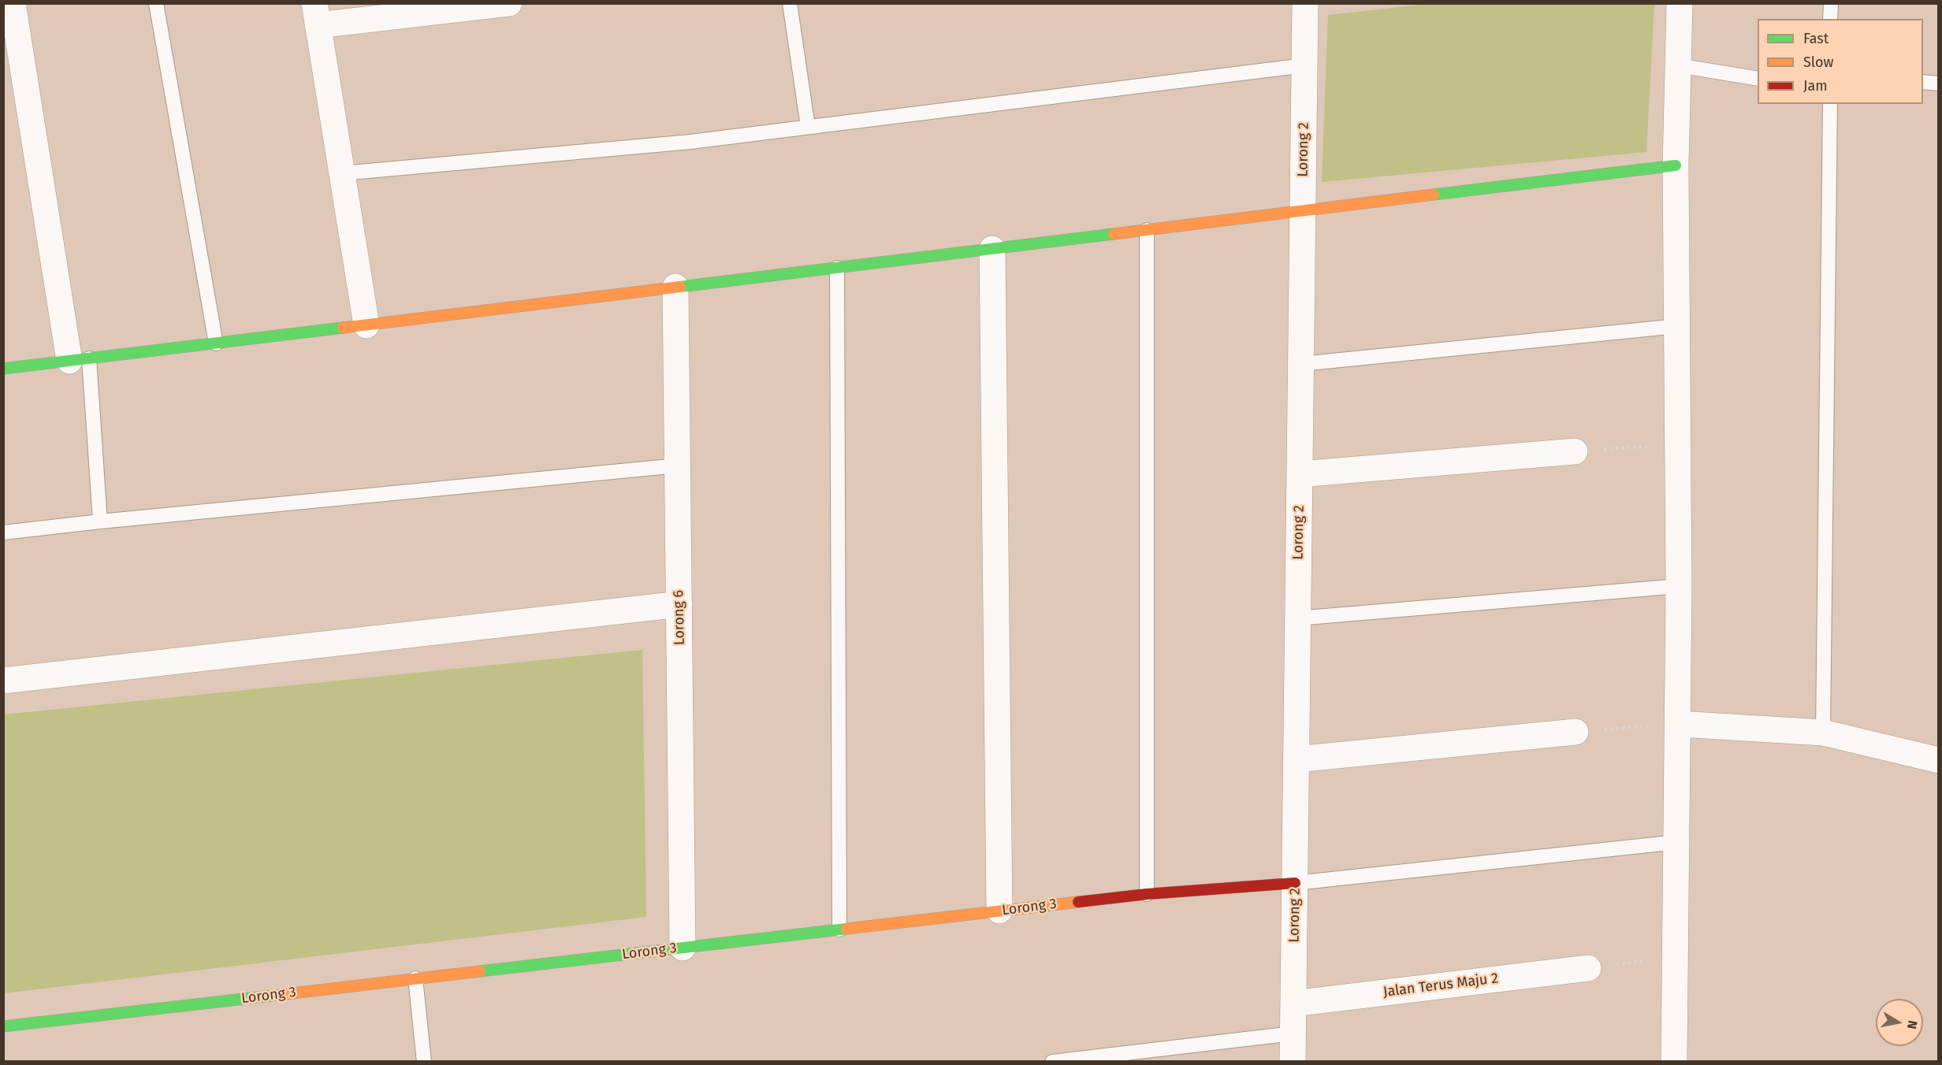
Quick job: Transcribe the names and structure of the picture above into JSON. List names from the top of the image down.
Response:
{
  "streets": {
    "street": [
      "Lorong 2",
      "Lorong 6",
      "Lorong 3",
      "Jalan Terus Maju 2"
    ]
  },
  "crossings": [
    ["Lorong 2", "Lorong 3"],
    ["Lorong 2", "Jalan Terus Maju 2"],
    ["Lorong 6", "Lorong 3"]
  ],
  "legend": ["Fast", "Slow", "Jam"],
  "north": "right"
}
